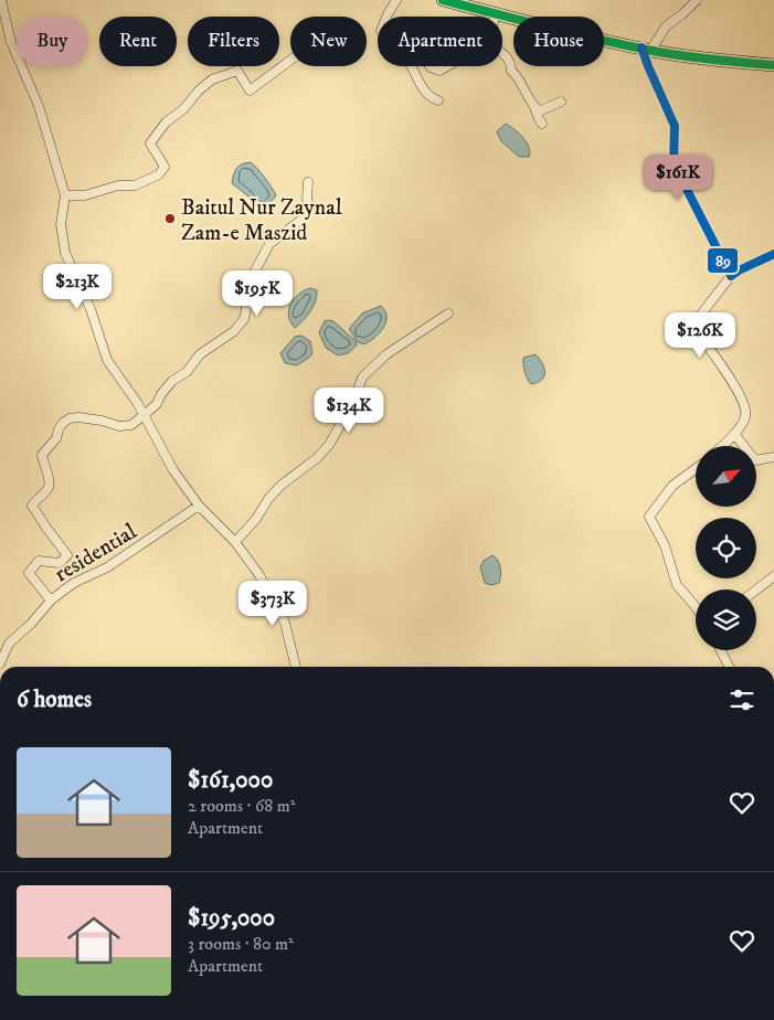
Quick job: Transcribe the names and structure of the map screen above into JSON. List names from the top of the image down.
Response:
{
  "streets": {
    "street": ["residential"]
  },
  "places": ["Baitul Nur Zaynal Zam-e Maszid"],
  "lines": ["transit line 89"],
  "north": "top right",
  "page": {
    "chip": [
      "Buy",
      "Rent",
      "Filters",
      "New",
      "Apartment",
      "House"
    ],
    "price": [
      "$161K",
      "$213K",
      "$195K",
      "$126K",
      "$134K",
      "$373K"
    ],
    "heading": "6 homes",
    "list": [
      {
        "name": "$161,000",
        "note": "2 rooms · 68 m² · Apartment"
      },
      {
        "name": "$195,000",
        "note": "3 rooms · 80 m² · Apartment"
      }
    ]
  }
}
